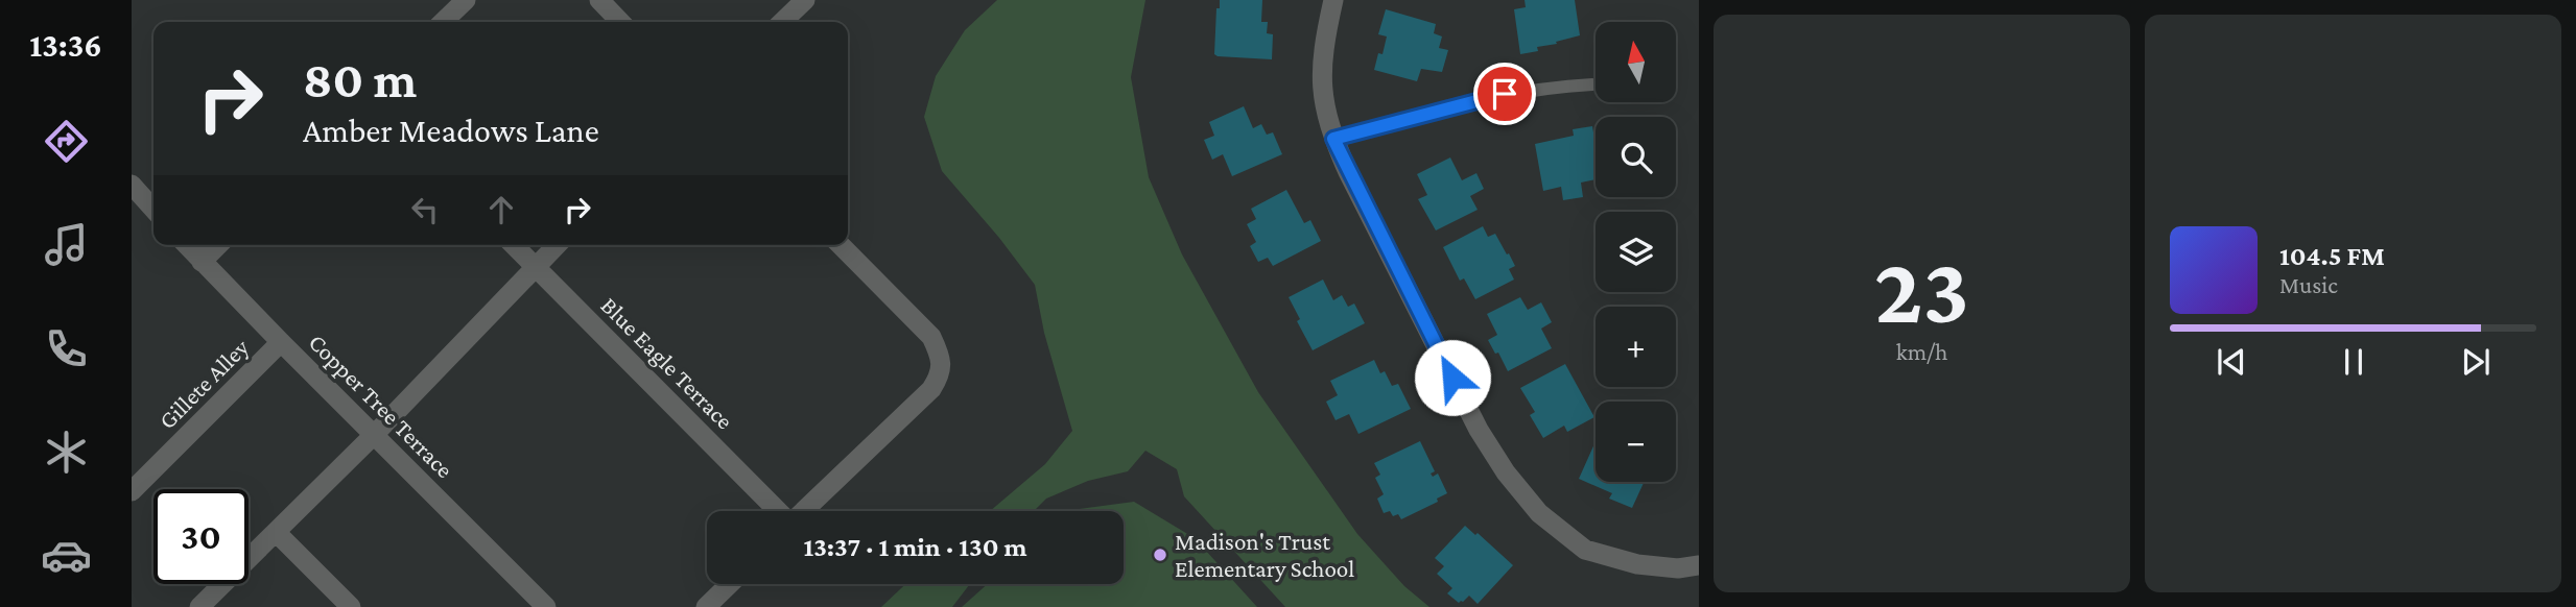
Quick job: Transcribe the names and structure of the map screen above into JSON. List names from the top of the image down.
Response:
{
  "streets": {
    "street": ["Blue Eagle Terrace", "Gillete Alley", "Copper Tree Terrace"]
  },
  "crossings": [
    ["Gillete Alley", "Copper Tree Terrace"]
  ],
  "places": ["Madison's Trust Elementary School"],
  "north": "top",
  "page": {
    "tabs": "13:36",
    "tile": ["23", "km/h"],
    "map_buttons": ["+", "−"],
    "turn": ["80 m", "Amber Meadows Lane"],
    "song": ["104.5 FM", "Music"],
    "limit": "30",
    "trip": "13:37 · 1 min · 130 m"
  }
}
